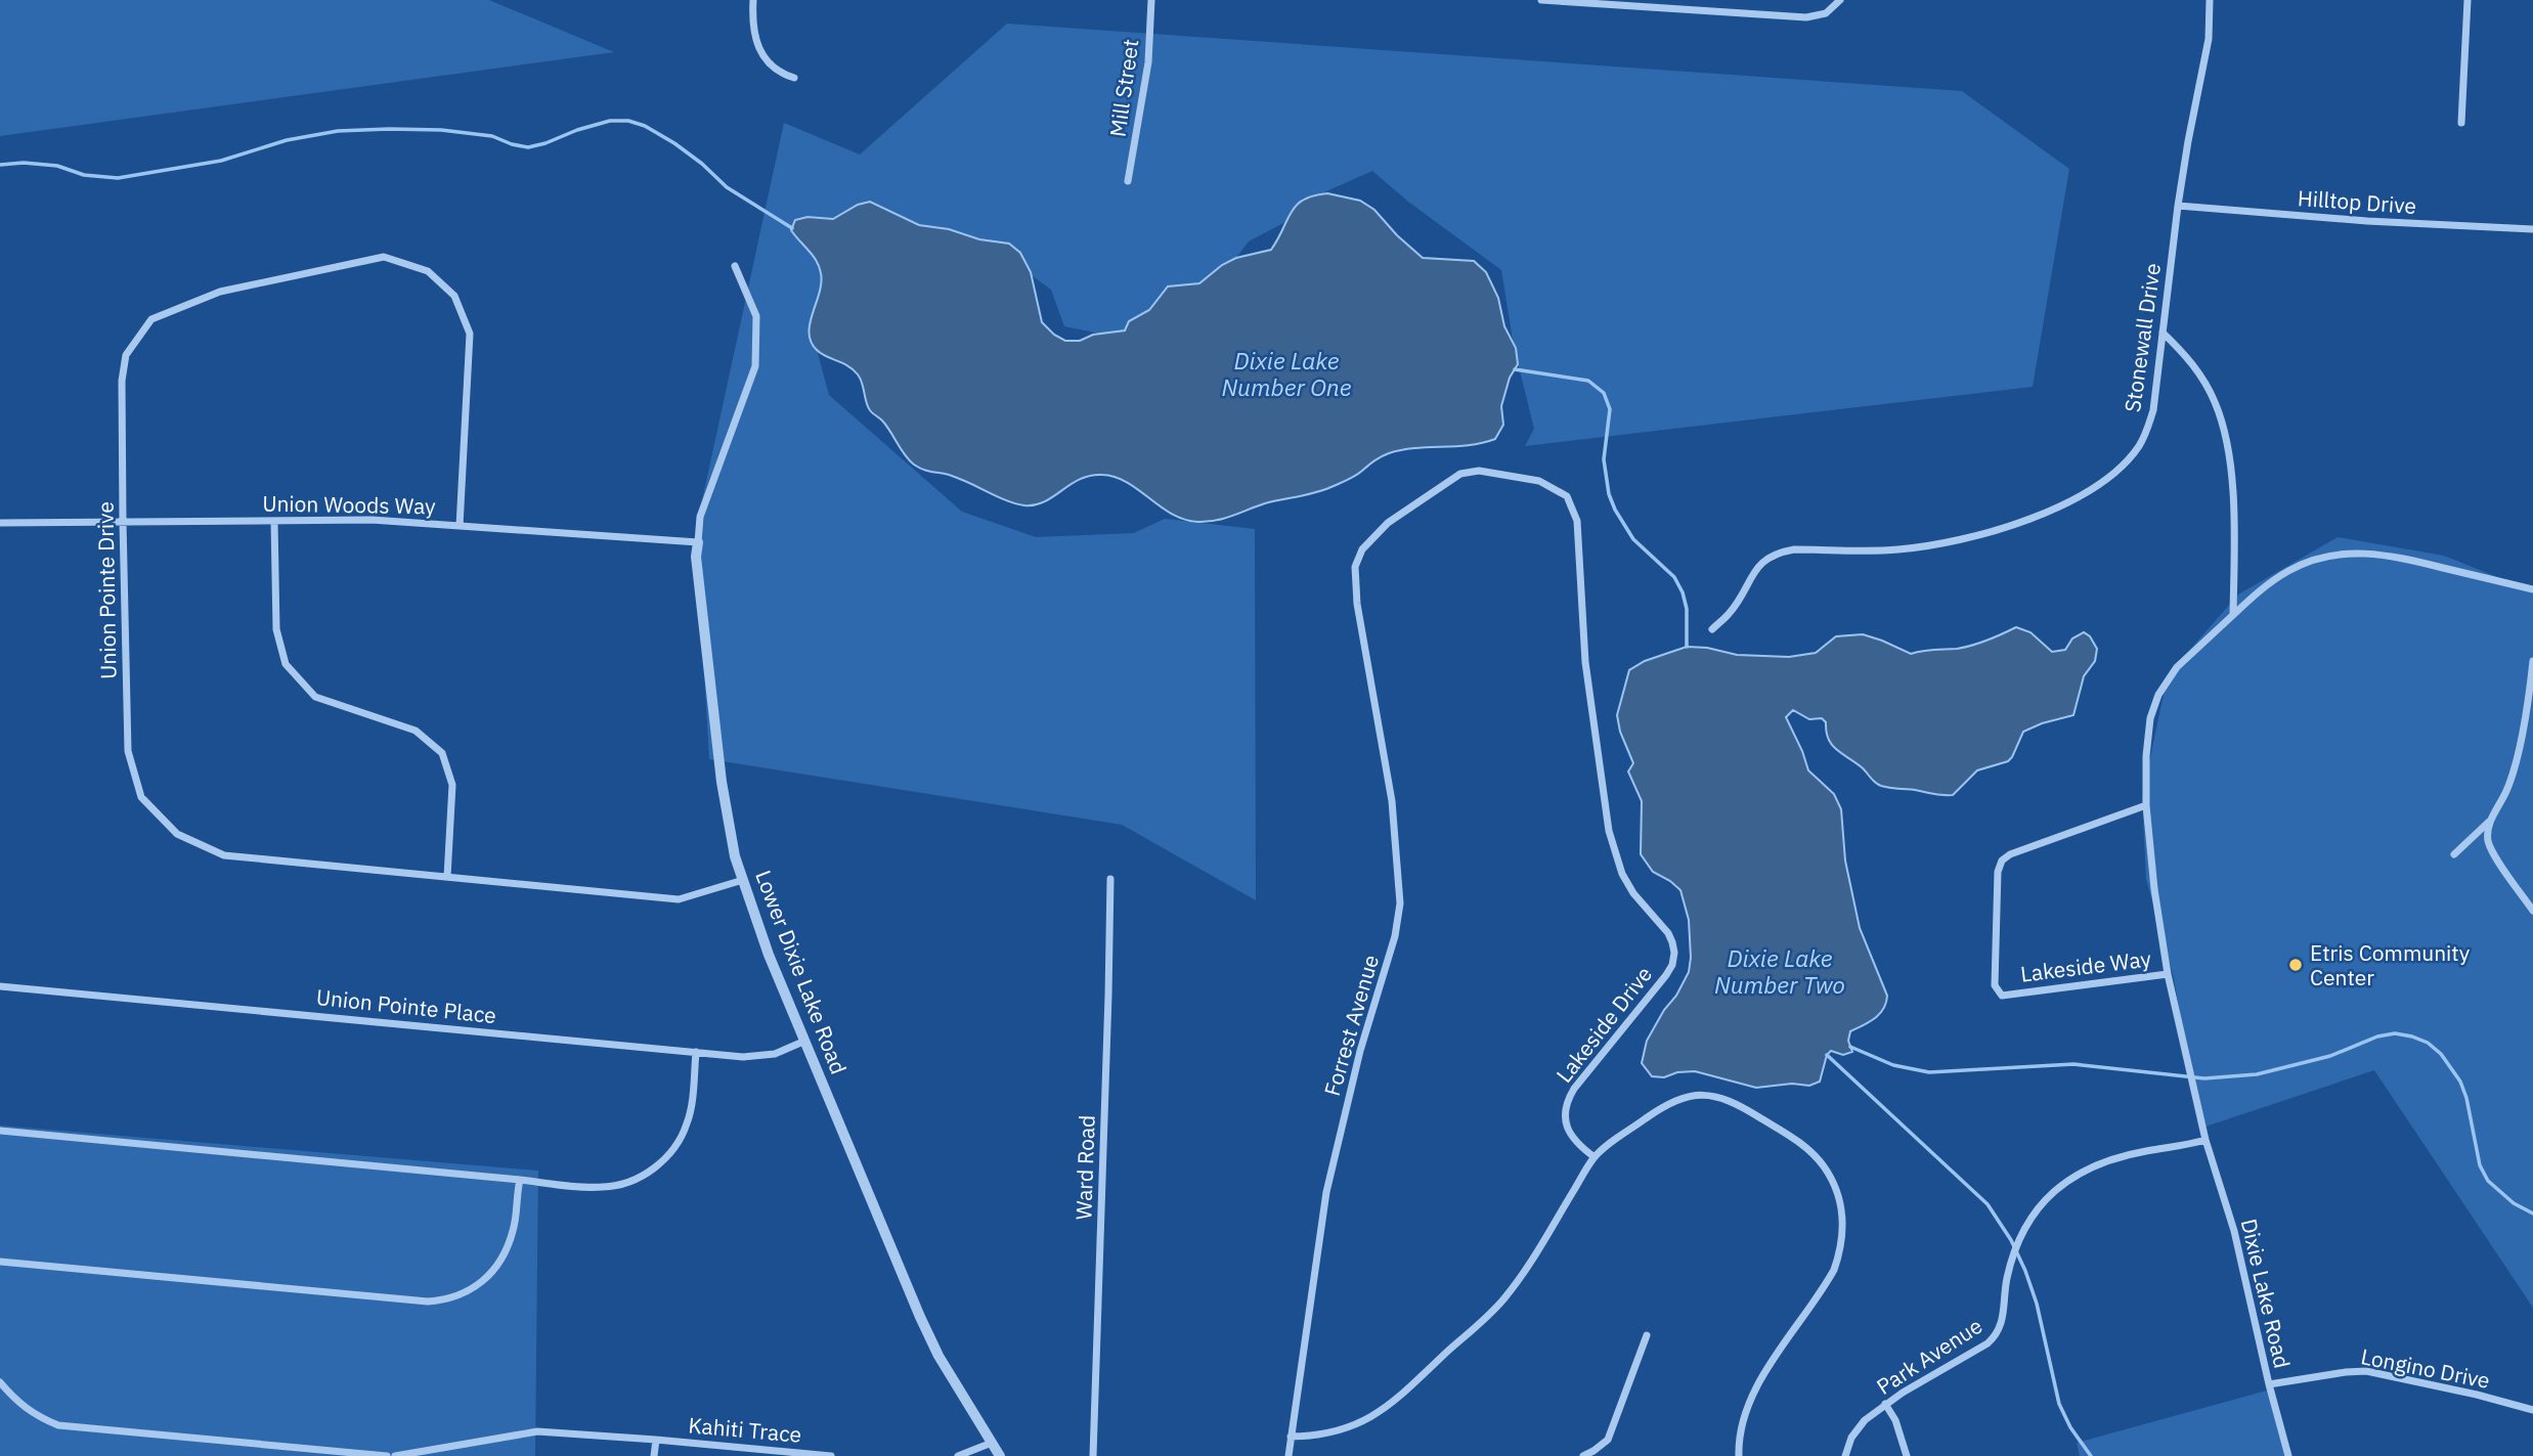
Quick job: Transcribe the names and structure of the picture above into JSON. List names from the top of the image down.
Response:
{
  "streets": {
    "street": [
      "Mill Street",
      "Hilltop Drive",
      "Stonewall Drive",
      "Union Woods Way",
      "Union Pointe Drive",
      "Lakeside Way",
      "Lower Dixie Lake Road",
      "Union Pointe Place",
      "Lakeside Drive",
      "Forrest Avenue",
      "Ward Road",
      "Dixie Lake Road",
      "Park Avenue",
      "Longino Drive",
      "Kahiti Trace"
    ]
  },
  "crossings": [
    ["Hilltop Drive", "Stonewall Drive"],
    ["Union Woods Way", "Union Pointe Drive"],
    ["Union Woods Way", "Lower Dixie Lake Road"],
    ["Union Pointe Drive", "Lower Dixie Lake Road"],
    ["Lower Dixie Lake Road", "Union Pointe Place"],
    ["Lakeside Drive", "Forrest Avenue"],
    ["Dixie Lake Road", "Park Avenue"],
    ["Dixie Lake Road", "Longino Drive"]
  ],
  "water": ["Dixie Lake Number One", "Dixie Lake Number Two"],
  "places": ["Etris Community Center"]
}
